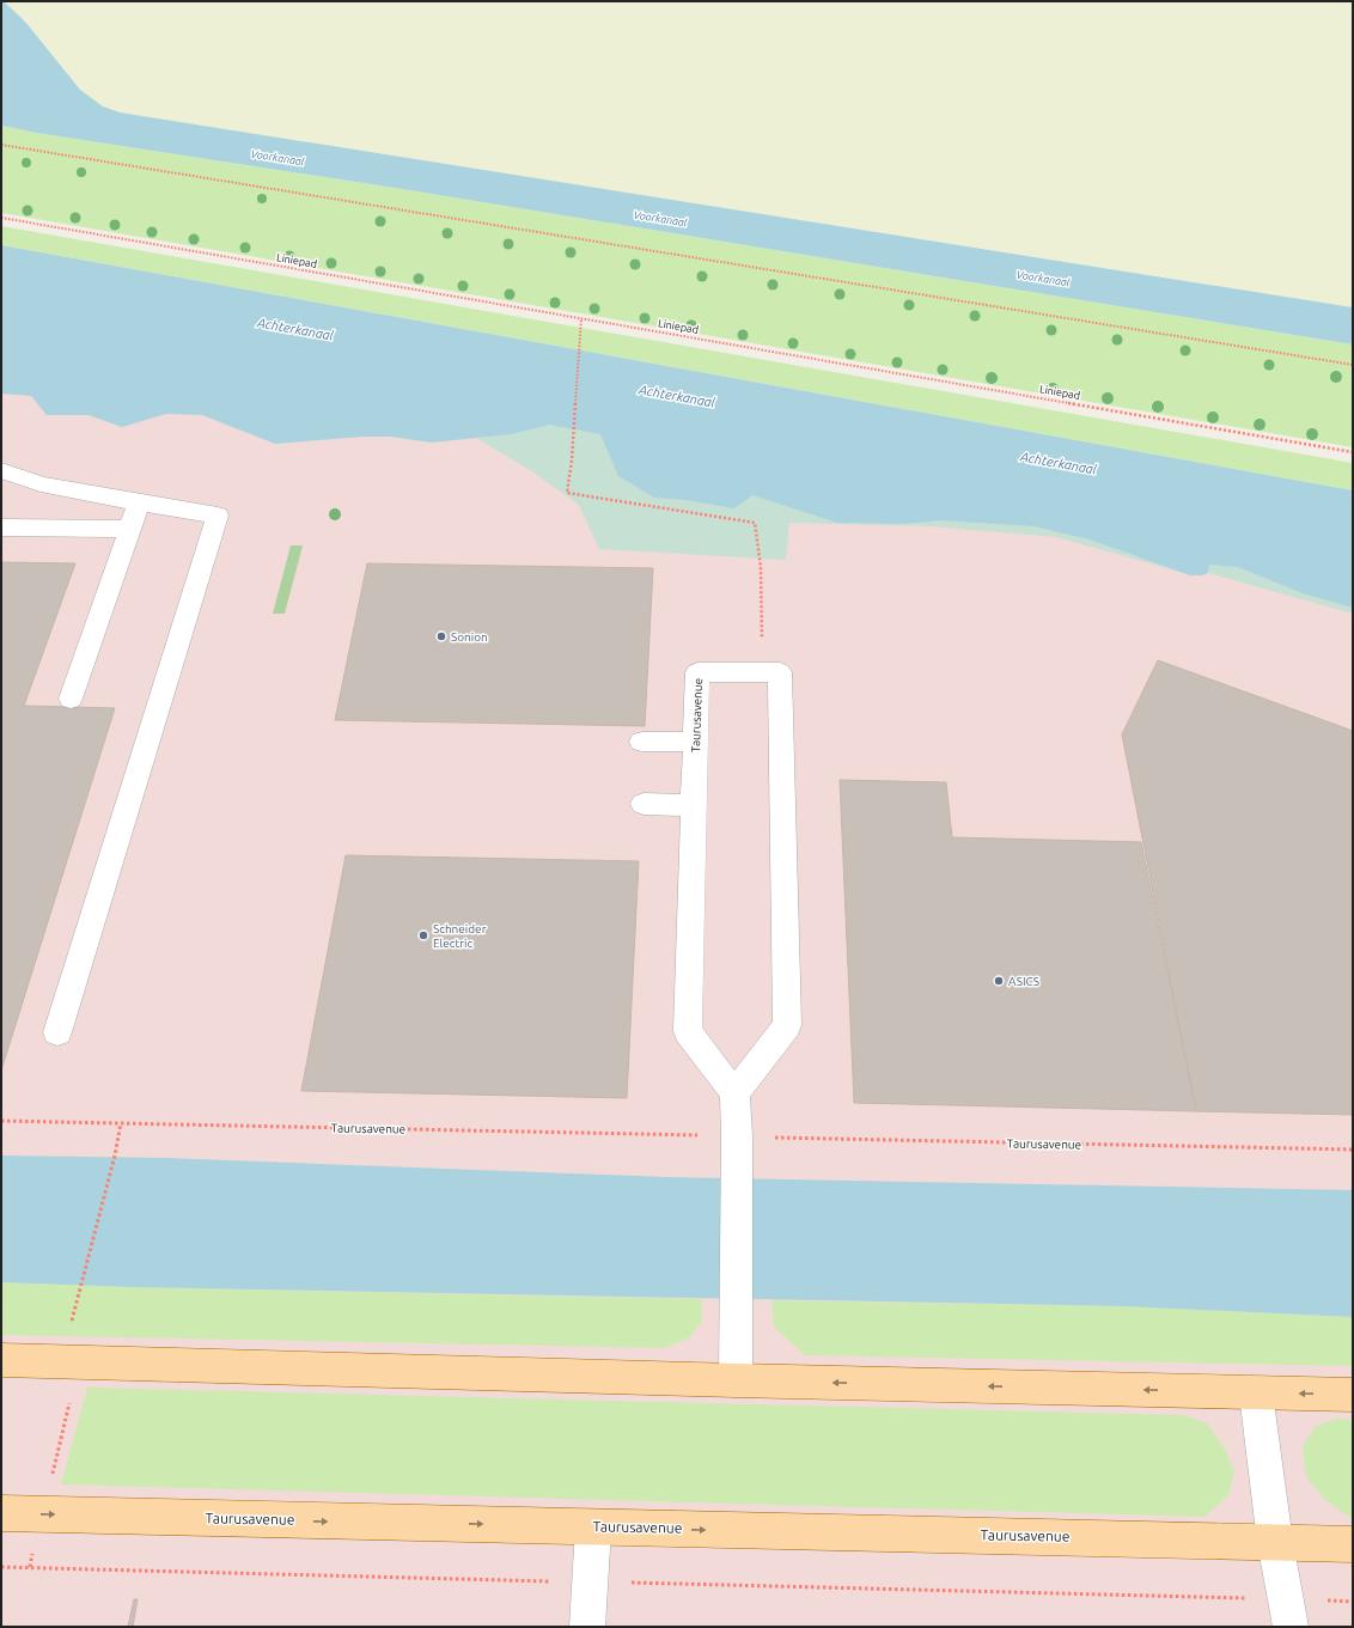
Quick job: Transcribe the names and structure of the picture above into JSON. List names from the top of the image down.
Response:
{
  "streets": {
    "main road": ["Taurusavenue"],
    "path": ["Liniepad"]
  },
  "water": ["Voorkanaal", "Achterkanaal"],
  "places": ["Sonion", "Schneider Electric", "ASICS"]
}
